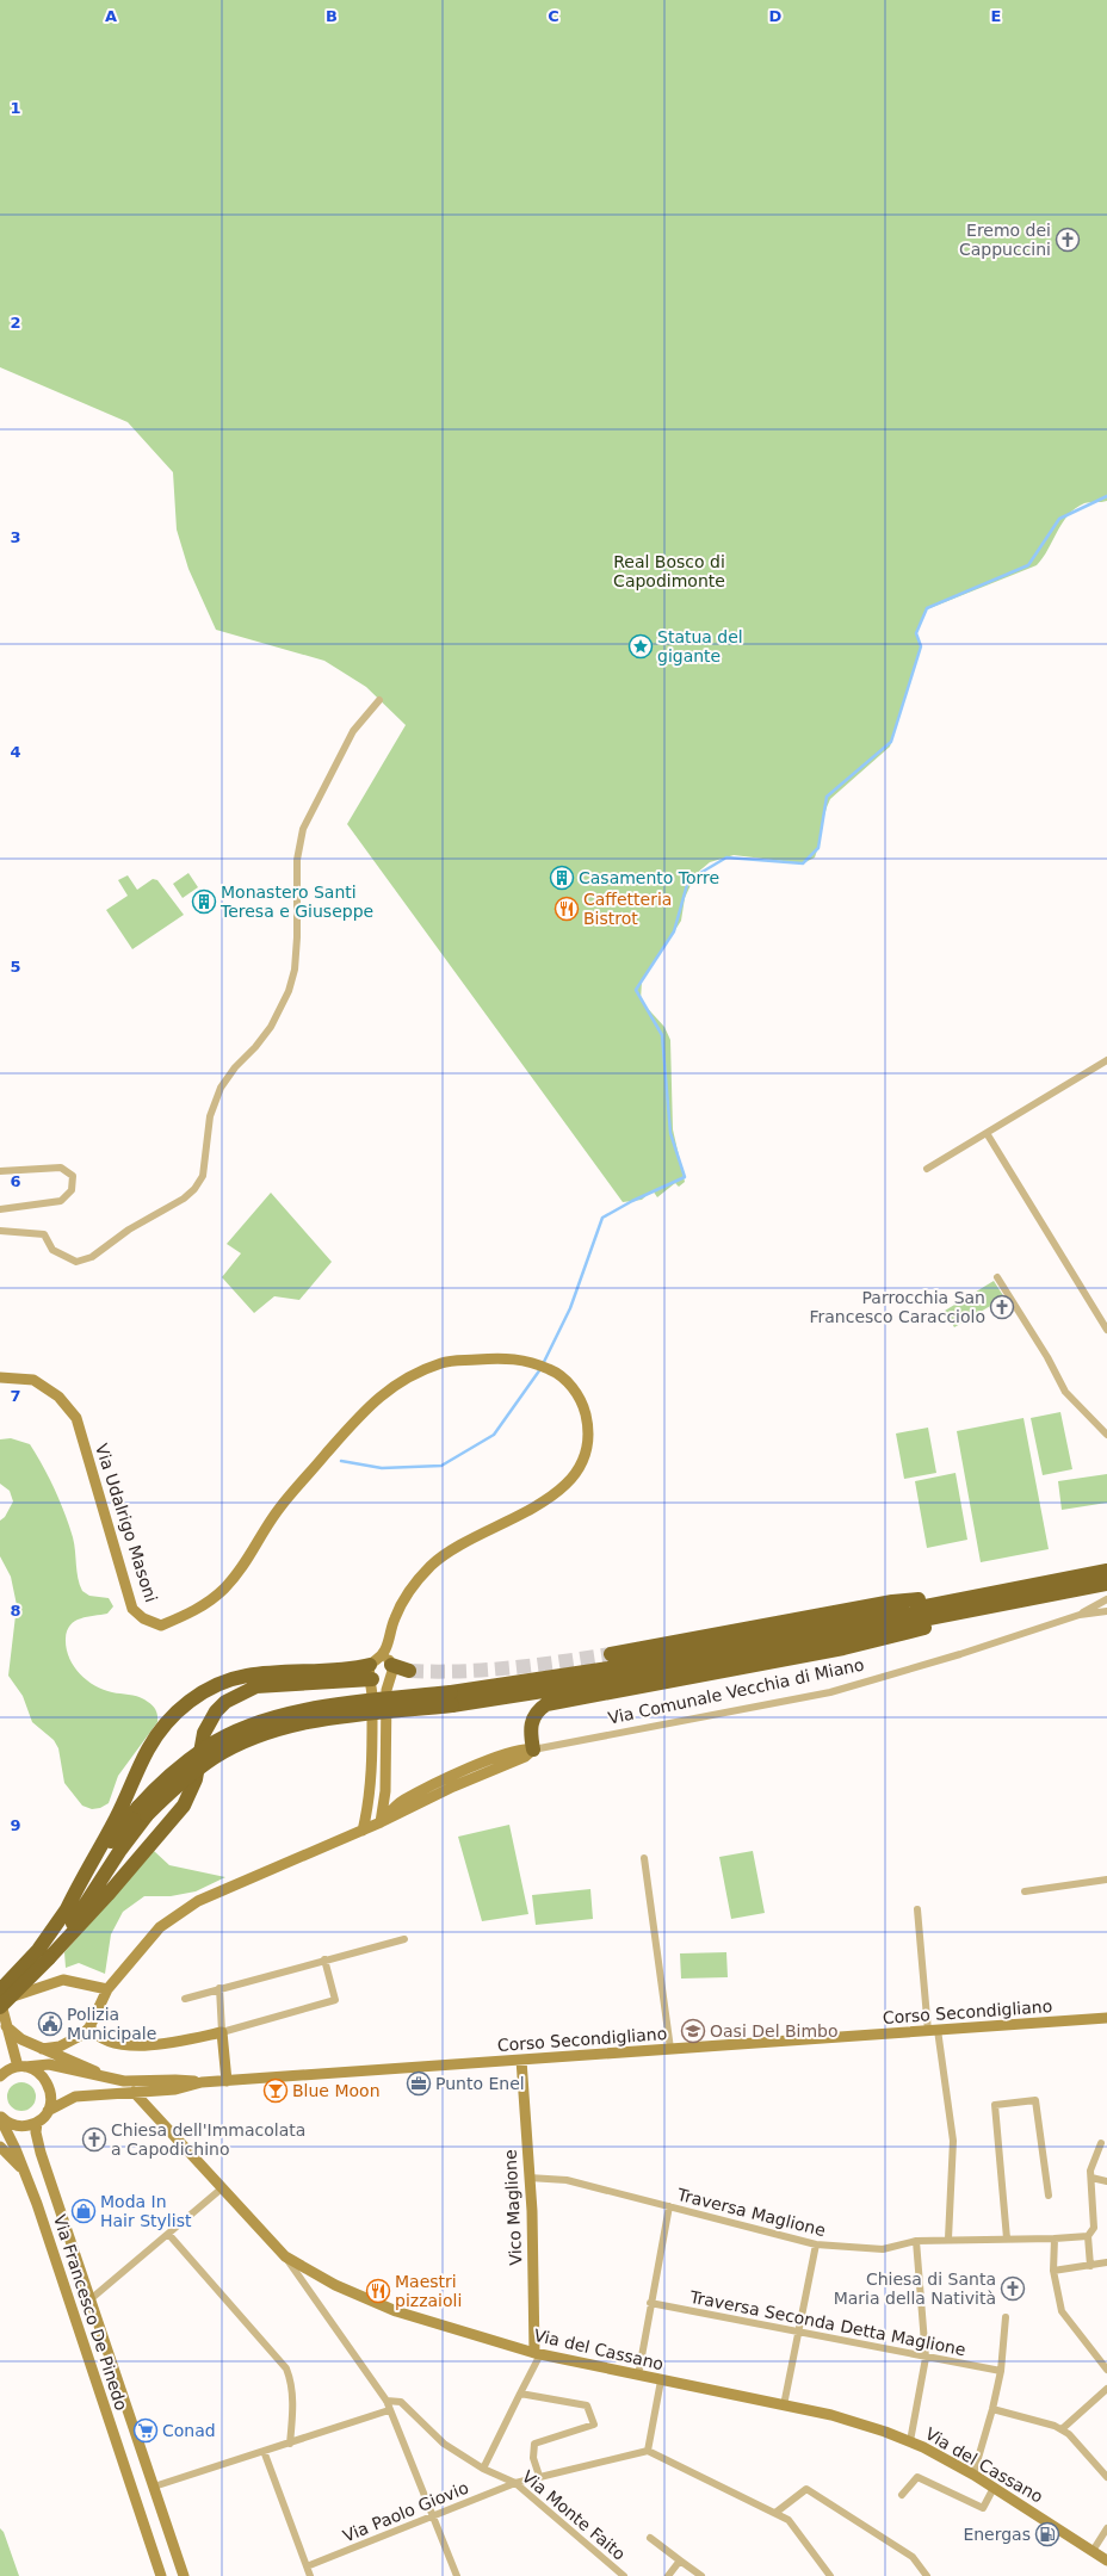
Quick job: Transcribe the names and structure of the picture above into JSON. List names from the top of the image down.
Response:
{
  "streets": {
    "main road": [
      "Via Udalrigo Masoni",
      "Via Comunale Vecchia di Miano",
      "Corso Secondigliano",
      "Vico Maglione",
      "Via Francesco De Pinedo",
      "Via del Cassano"
    ],
    "street": [
      "Traversa Maglione",
      "Traversa Seconda Detta Maglione",
      "Via Paolo Giovio",
      "Via Monte Faito"
    ]
  },
  "crossings": [
    ["Via Udalrigo Masoni", "Via Comunale Vecchia di Miano"],
    ["Corso Secondigliano", "Vico Maglione"],
    ["Corso Secondigliano", "Via Francesco De Pinedo"],
    ["Corso Secondigliano", "Via del Cassano"],
    ["Vico Maglione", "Traversa Maglione"],
    ["Vico Maglione", "Via del Cassano"],
    ["Via Paolo Giovio", "Via Monte Faito"]
  ],
  "parks": ["Real Bosco di Capodimonte"],
  "places": {
    "church": [
      "Eremo dei Cappuccini",
      "Parrocchia San Francesco Caracciolo",
      "Chiesa dell'Immacolata a Capodichino",
      "Chiesa di Santa Maria della Natività"
    ],
    "place": ["Statua del gigante"],
    "building": ["Casamento Torre", "Monastero Santi Teresa e Giuseppe"],
    "restaurant": ["Caffetteria Bistrot", "Maestri pizzaioli"],
    "public building": ["Polizia Municipale"],
    "school or university": ["Oasi Del Bimbo"],
    "office": ["Punto Enel"],
    "bar": ["Blue Moon"],
    "shop": ["Moda In Hair Stylist"],
    "supermarket": ["Conad"],
    "fuel station": ["Energas"]
  },
  "grid": {
    "columns": [
      "A",
      "B",
      "C",
      "D",
      "E"
    ],
    "rows": [
      "1",
      "2",
      "3",
      "4",
      "5",
      "6",
      "7",
      "8",
      "9"
    ]
  }
}
